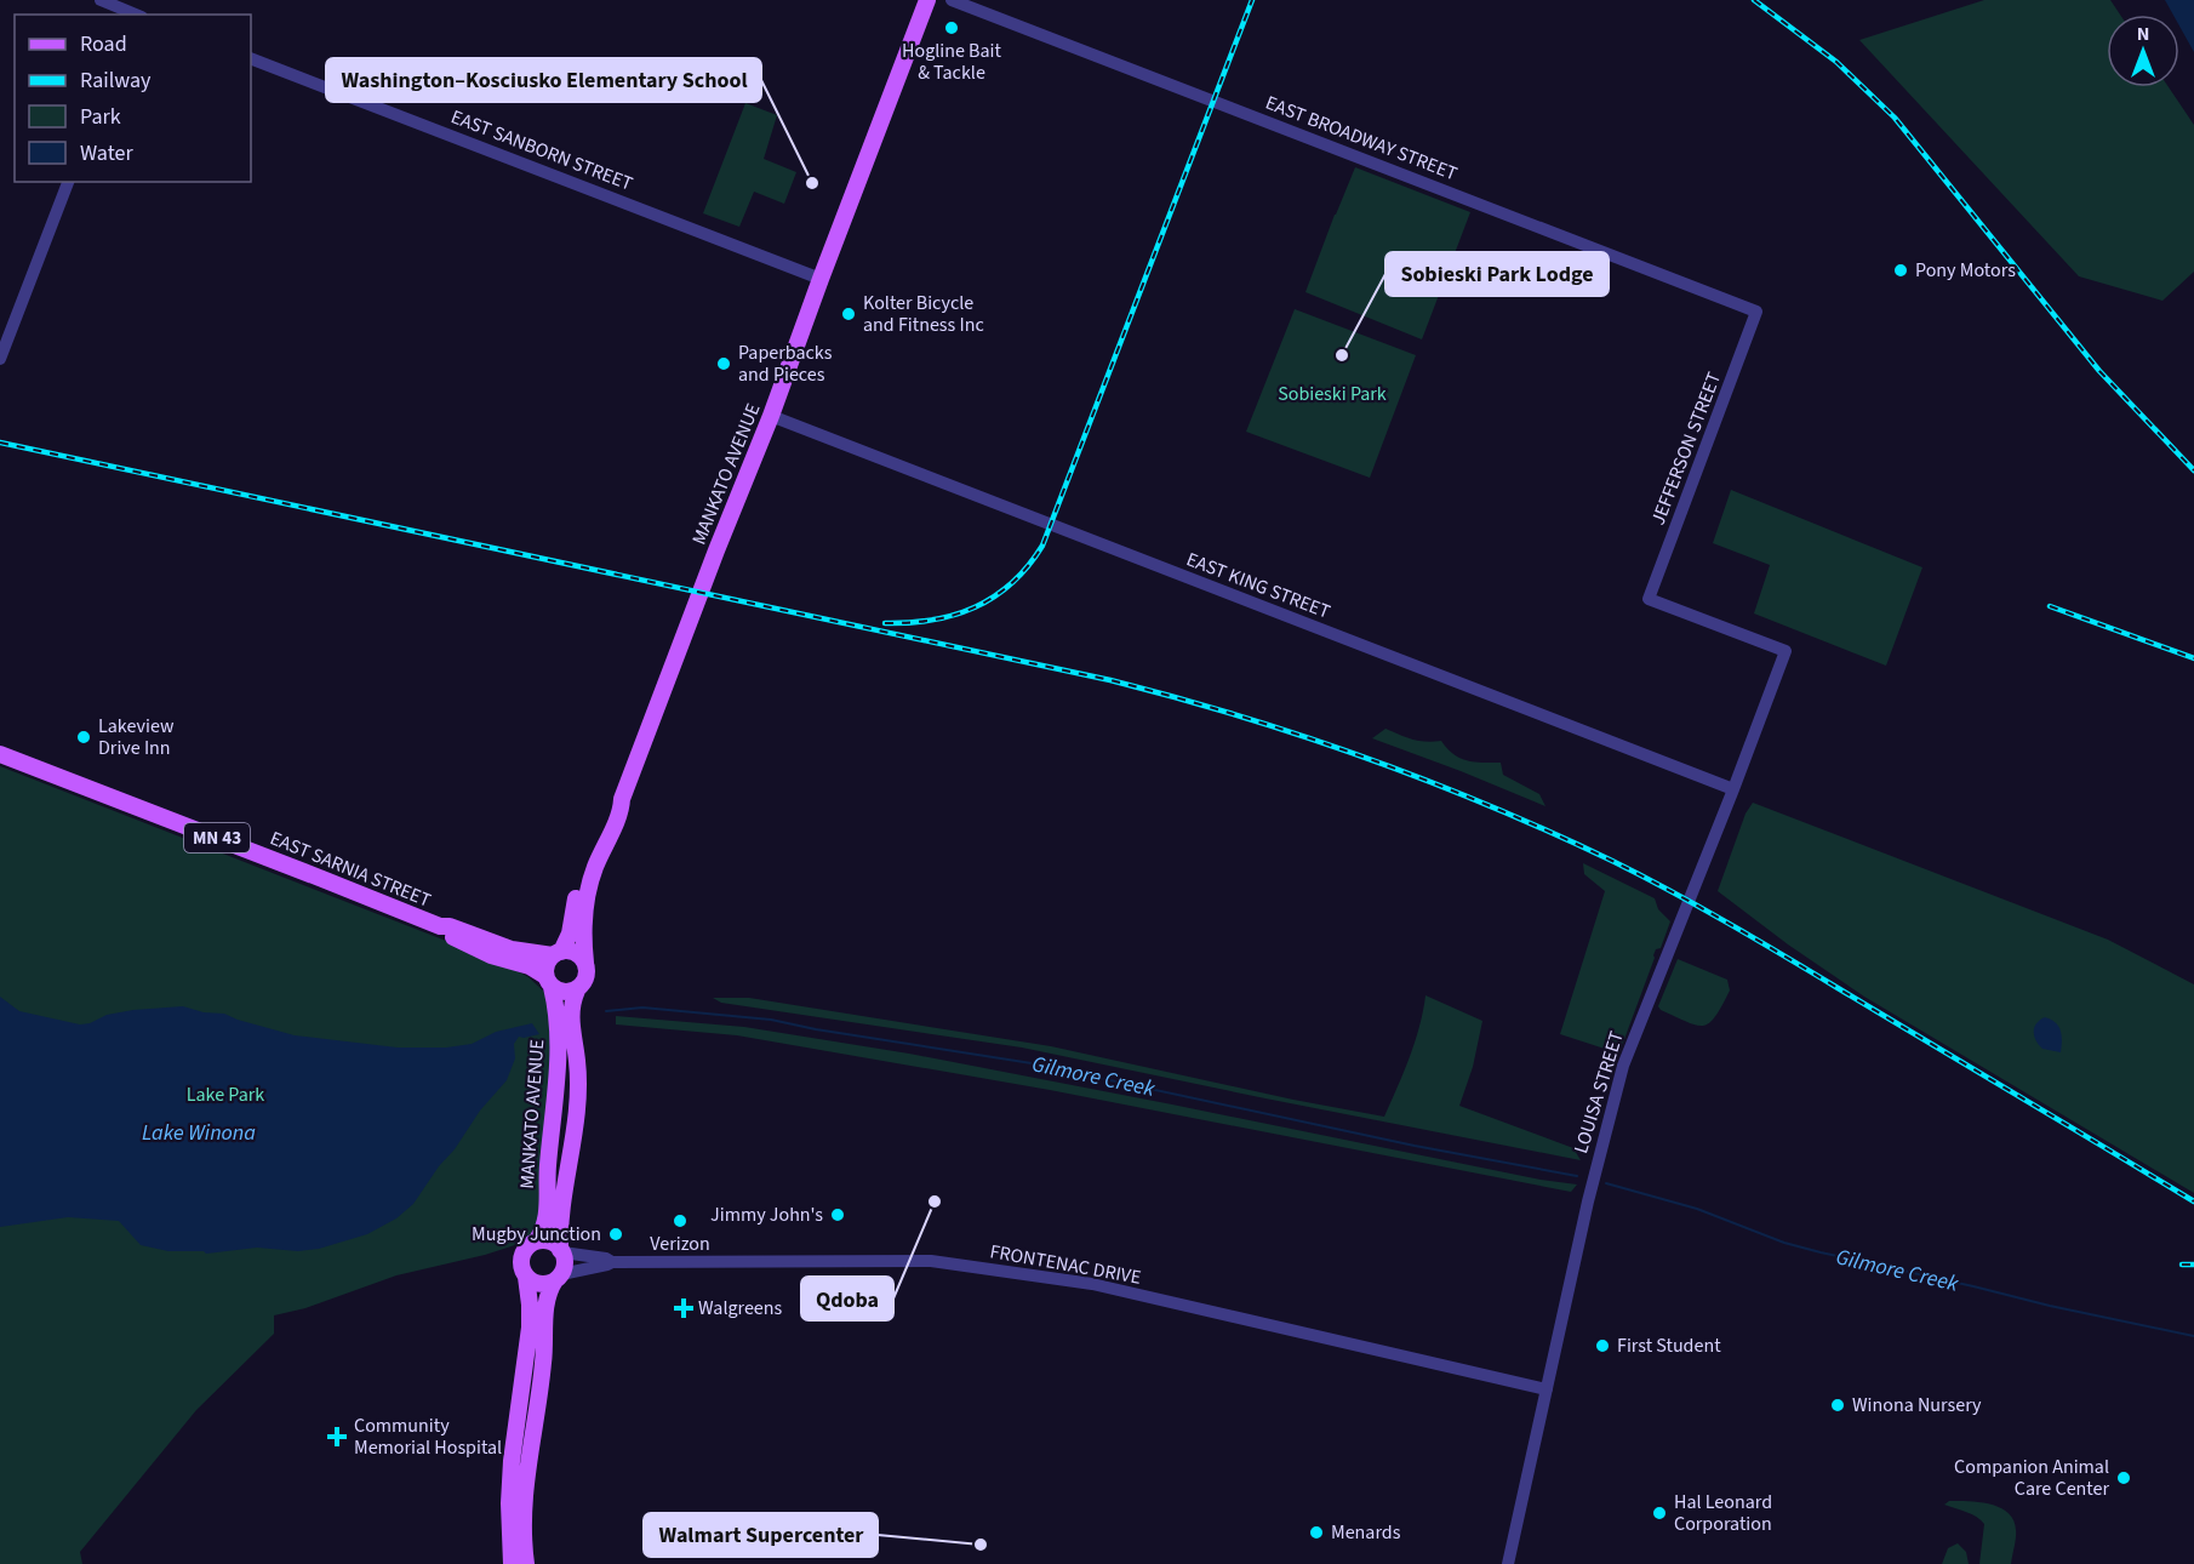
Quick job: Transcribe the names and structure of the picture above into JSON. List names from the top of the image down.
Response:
{
  "streets": {
    "main road": ["MANKATO AVENUE", "MN 43", "EAST SARNIA STREET"],
    "street": [
      "EAST BROADWAY STREET",
      "EAST SANBORN STREET",
      "JEFFERSON STREET",
      "EAST KING STREET",
      "LOUISA STREET",
      "FRONTENAC DRIVE"
    ]
  },
  "crossings": [
    ["EAST BROADWAY STREET", "JEFFERSON STREET"],
    ["EAST SANBORN STREET", "MANKATO AVENUE"],
    ["JEFFERSON STREET", "LOUISA STREET"],
    ["MANKATO AVENUE", "EAST KING STREET"],
    ["MANKATO AVENUE", "MN 43"],
    ["MANKATO AVENUE", "EAST SARNIA STREET"],
    ["MANKATO AVENUE", "FRONTENAC DRIVE"],
    ["EAST KING STREET", "LOUISA STREET"],
    ["MN 43", "EAST SARNIA STREET"],
    ["LOUISA STREET", "FRONTENAC DRIVE"]
  ],
  "water": ["Gilmore Creek", "Lake Winona"],
  "parks": ["Sobieski Park", "Lake Park"],
  "places": {
    "other": [
      "Hogline Bait & Tackle",
      "Washington–Kosciusko Elementary School",
      "Pony Motors",
      "Kolter Bicycle and Fitness Inc",
      "Sobieski Park Lodge",
      "Paperbacks and Pieces",
      "Lakeview Drive Inn",
      "Qdoba",
      "Jimmy John's",
      "Verizon",
      "Mugby Junction",
      "First Student",
      "Winona Nursery",
      "Companion Animal Care Center",
      "Hal Leonard Corporation",
      "Menards",
      "Walmart Supercenter"
    ],
    "health": ["Walgreens", "Community Memorial Hospital"]
  },
  "legend": [
    "Road",
    "Railway",
    "Park",
    "Water"
  ],
  "north": "top"
}
